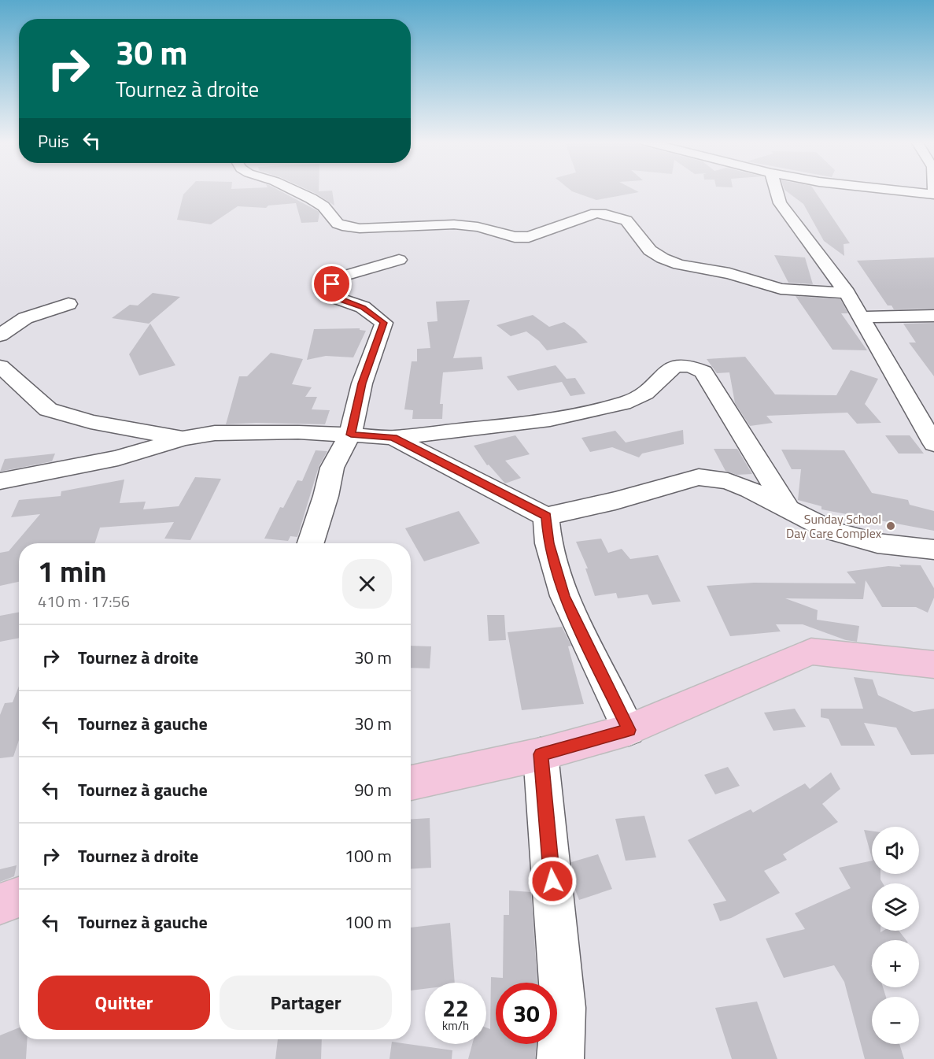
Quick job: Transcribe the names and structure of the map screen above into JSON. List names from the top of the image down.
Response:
{
  "places": ["Sunday School Day Care Complex"],
  "page": {
    "turn": ["30 m", "Tournez à droite"],
    "then": "Puis",
    "heading": ["1 min", "410 m · 17:56"],
    "list": [
      {
        "name": "Tournez à droite",
        "value": "30 m"
      },
      {
        "name": "Tournez à gauche",
        "value": "30 m"
      },
      {
        "name": "Tournez à gauche",
        "value": "90 m"
      },
      {
        "name": "Tournez à droite",
        "value": "100 m"
      },
      {
        "name": "Tournez à gauche",
        "value": "100 m"
      }
    ],
    "map_buttons": ["+", "−"],
    "buttons": ["Quitter", "Partager"],
    "speed": "22 km/h",
    "limit": "30"
  }
}
